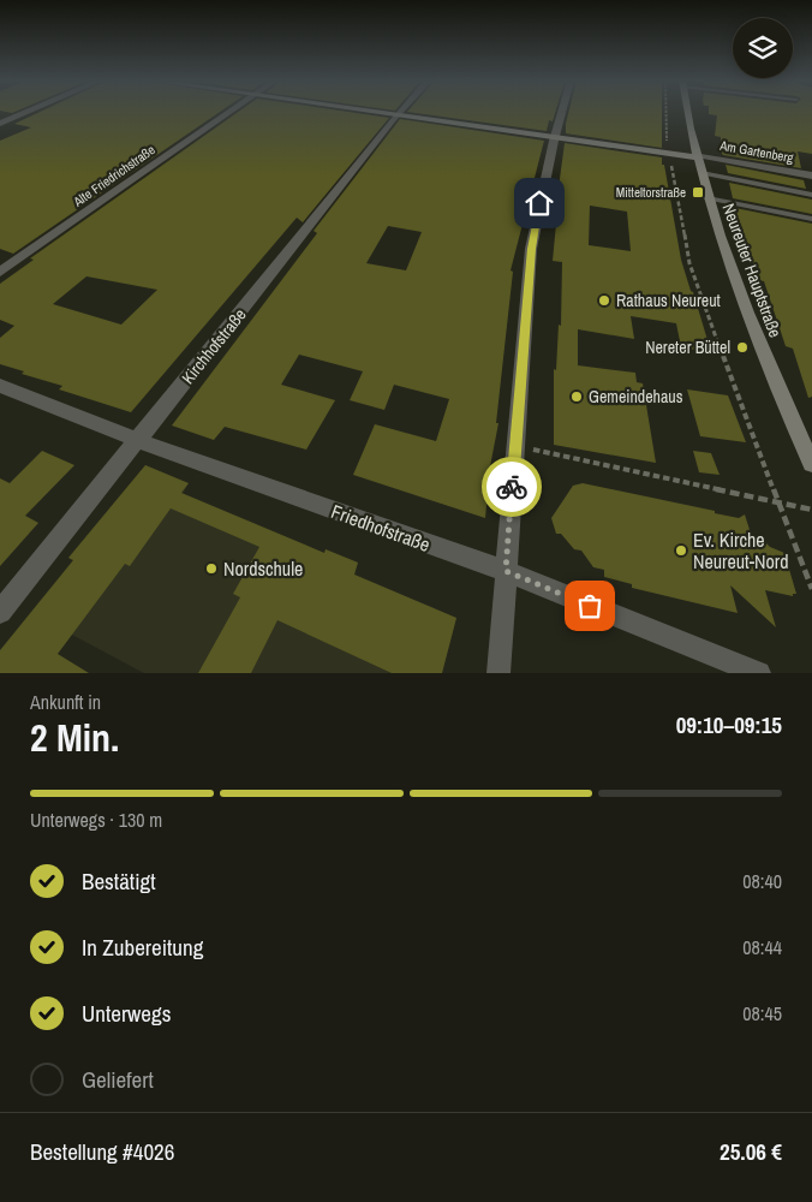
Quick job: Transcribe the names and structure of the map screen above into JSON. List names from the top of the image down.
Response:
{
  "streets": {
    "street": [
      "Am Gartenberg",
      "Alte Friedrichstraße",
      "Neureuter Hauptstraße",
      "Kirchhofstraße",
      "Friedhofstraße"
    ]
  },
  "crossings": [
    ["Am Gartenberg", "Neureuter Hauptstraße"],
    ["Kirchhofstraße", "Friedhofstraße"]
  ],
  "places": {
    "transit": ["Mitteltorstraße"],
    "other": [
      "Rathaus Neureut",
      "Nereter Büttel",
      "Gemeindehaus",
      "Ev. Kirche Neureut-Nord",
      "Nordschule"
    ]
  },
  "page": {
    "heading": ["2 Min.", "Ankunft in", "09:10–09:15"],
    "panel": ["Bestellung #4026", "25.06 €"],
    "bar": "Unterwegs · 130 m",
    "list": [
      ["Bestätigt", "08:40"],
      ["In Zubereitung", "08:44"],
      ["Unterwegs", "08:45"],
      "Geliefert"
    ]
  }
}
